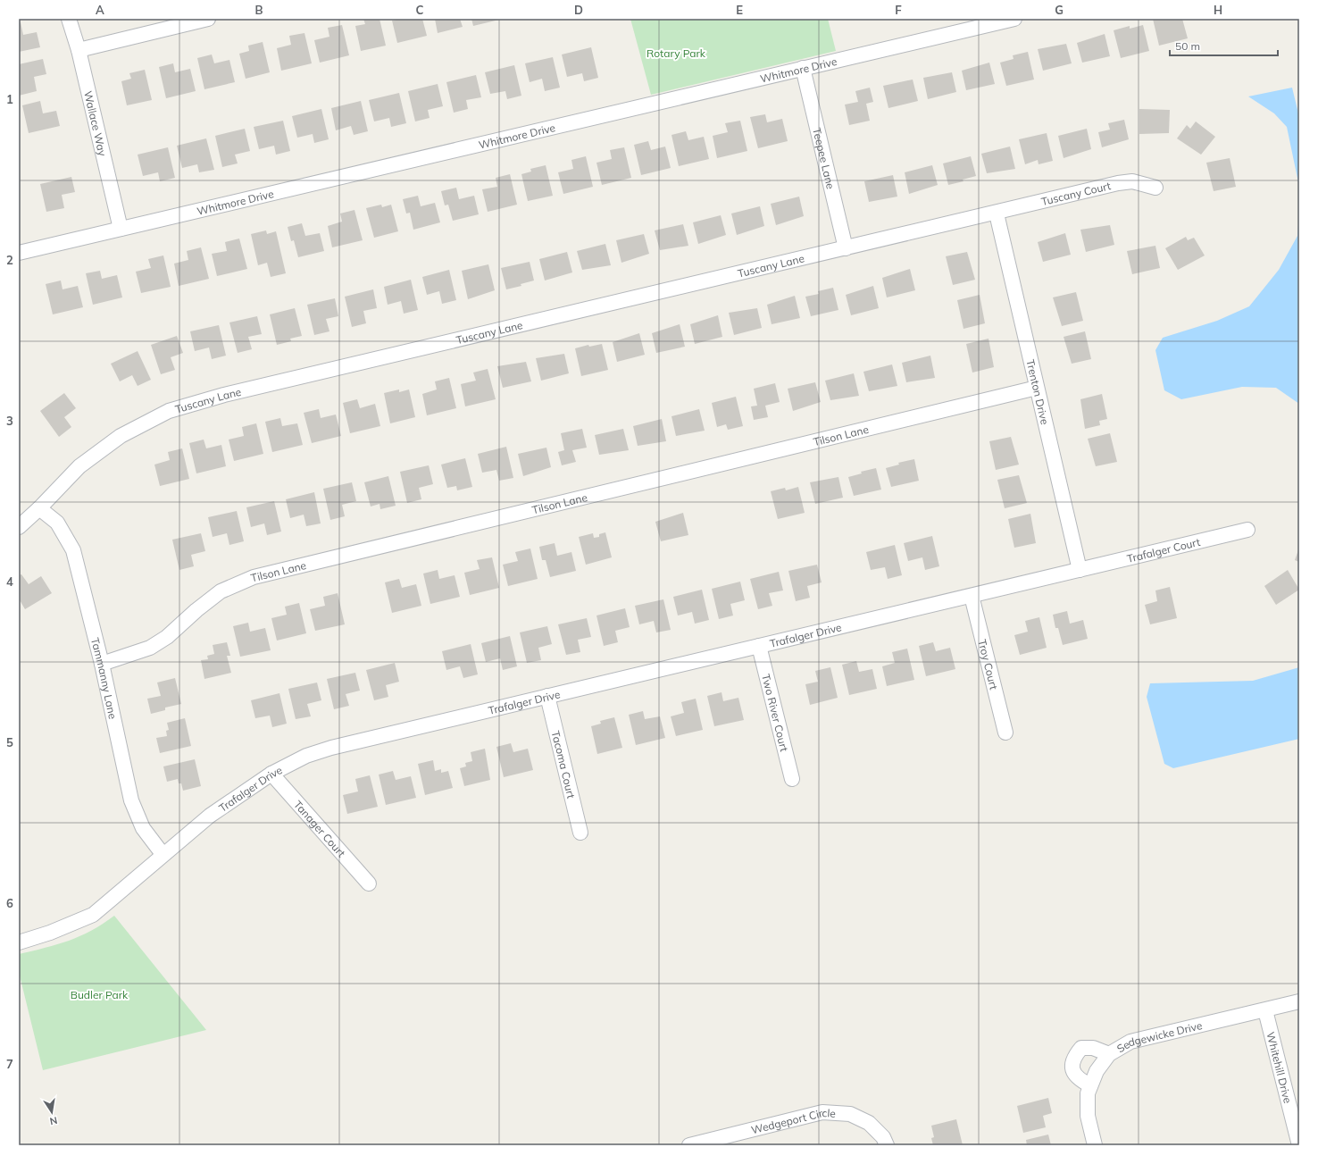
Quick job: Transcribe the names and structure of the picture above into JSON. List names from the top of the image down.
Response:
{
  "streets": {
    "street": [
      "Whitmore Drive",
      "Wallace Way",
      "Teepee Lane",
      "Tuscany Court",
      "Tuscany Lane",
      "Trenton Drive",
      "Tilson Lane",
      "Trafalger Court",
      "Trafalger Drive",
      "Troy Court",
      "Tammanny Lane",
      "Two River Court",
      "Tacoma Court",
      "Tanager Court",
      "Sedgewicke Drive",
      "Whitehill Drive",
      "Wedgeport Circle"
    ]
  },
  "crossings": [
    ["Whitmore Drive", "Wallace Way"],
    ["Whitmore Drive", "Teepee Lane"],
    ["Teepee Lane", "Tuscany Lane"],
    ["Tuscany Court", "Tuscany Lane"],
    ["Tuscany Court", "Trenton Drive"],
    ["Tuscany Lane", "Trenton Drive"],
    ["Tuscany Lane", "Tammanny Lane"],
    ["Trenton Drive", "Tilson Lane"],
    ["Trenton Drive", "Trafalger Court"],
    ["Trenton Drive", "Trafalger Drive"],
    ["Tilson Lane", "Tammanny Lane"],
    ["Trafalger Court", "Trafalger Drive"],
    ["Trafalger Drive", "Troy Court"],
    ["Trafalger Drive", "Tammanny Lane"],
    ["Trafalger Drive", "Two River Court"],
    ["Trafalger Drive", "Tacoma Court"],
    ["Trafalger Drive", "Tanager Court"],
    ["Sedgewicke Drive", "Whitehill Drive"]
  ],
  "parks": ["Rotary Park", "Budler Park"],
  "scale_bar": "50 m",
  "north": "bottom",
  "grid": {
    "columns": [
      "A",
      "B",
      "C",
      "D",
      "E",
      "F",
      "G",
      "H"
    ],
    "rows": [
      "1",
      "2",
      "3",
      "4",
      "5",
      "6",
      "7"
    ]
  }
}
